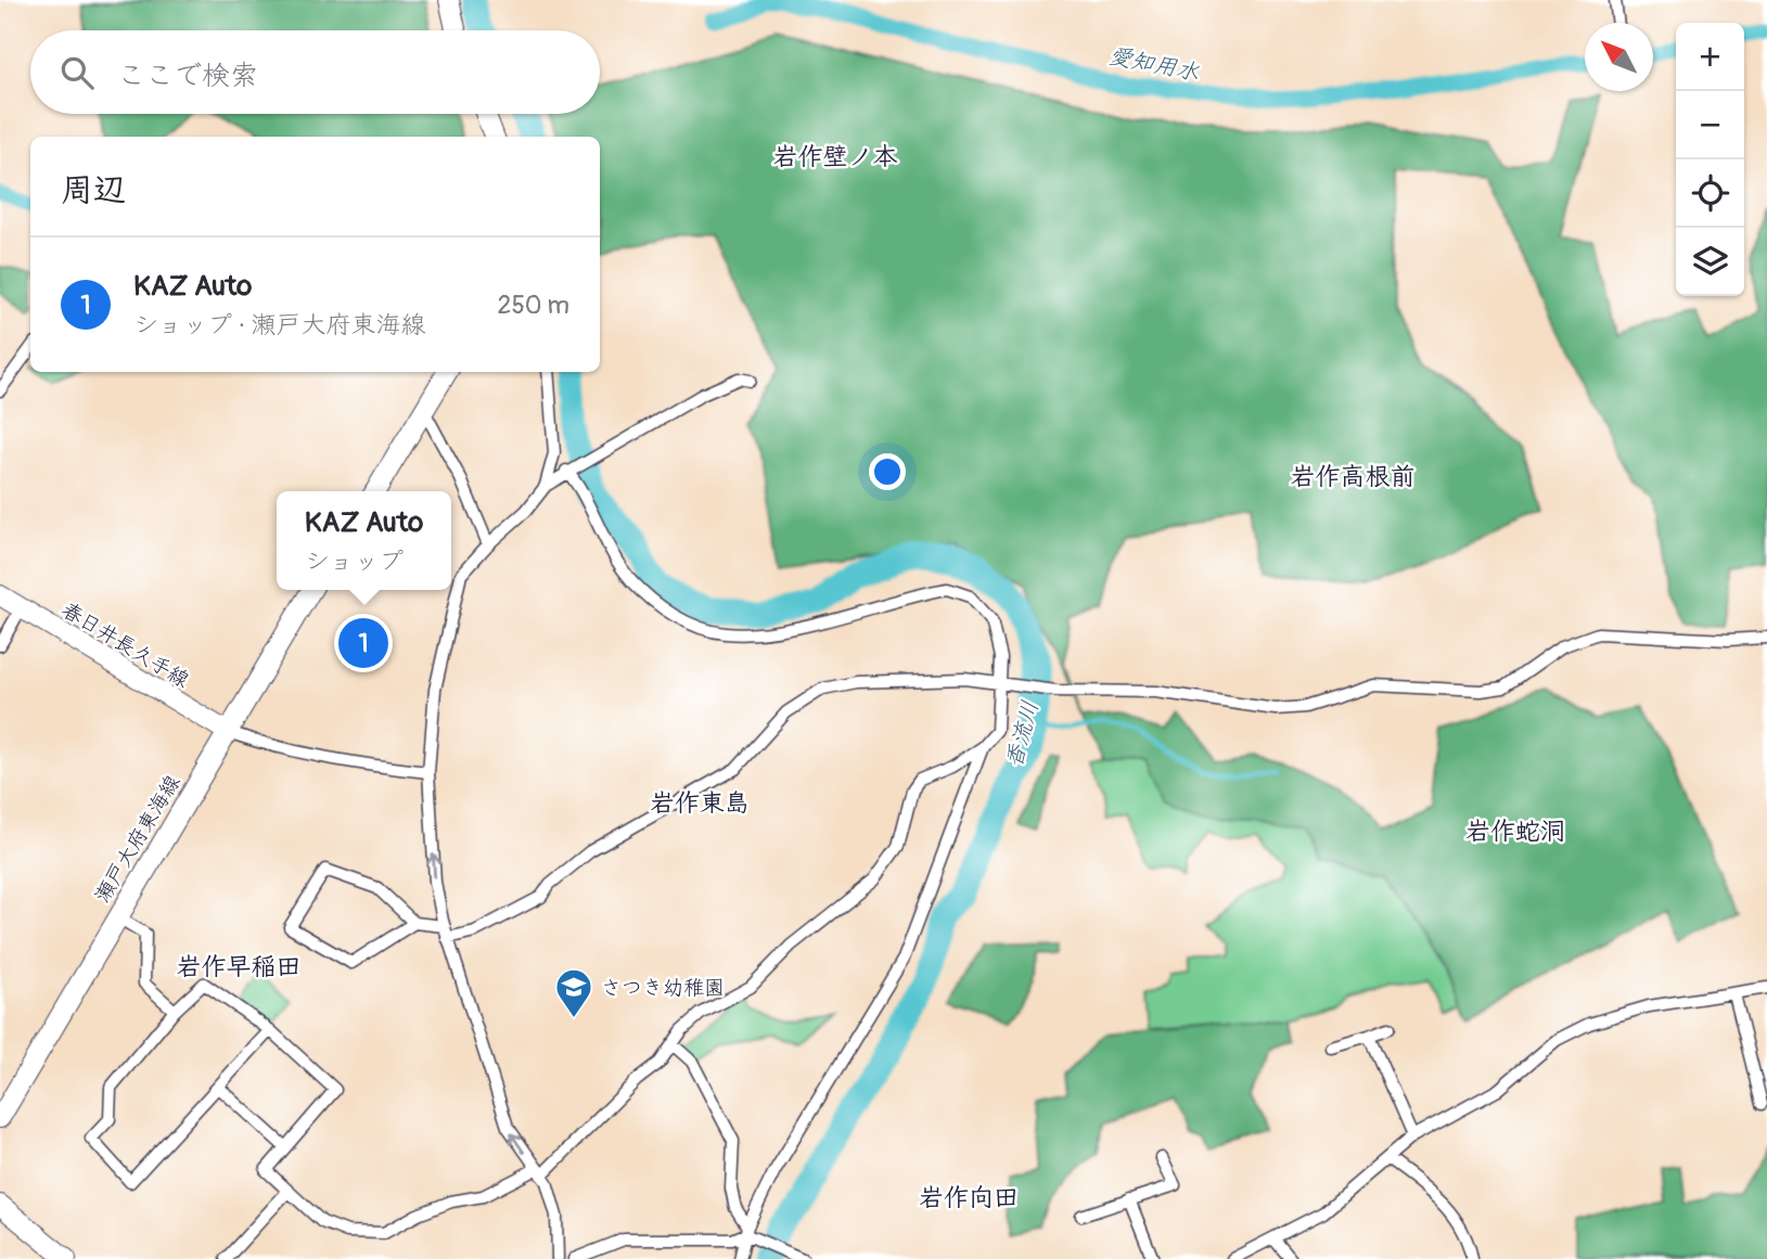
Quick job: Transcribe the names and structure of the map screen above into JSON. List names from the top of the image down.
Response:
{
  "streets": {
    "main road": ["春日井長久手線", "瀬戸大府東海線"]
  },
  "crossings": [
    ["春日井長久手線", "瀬戸大府東海線"]
  ],
  "districts": [
    "岩作壁ノ本",
    "岩作高根前",
    "岩作東島",
    "岩作蛇洞",
    "岩作早稲田",
    "岩作向田"
  ],
  "water": ["愛知用水", "香流川"],
  "places": {
    "school or university": ["さつき幼稚園"]
  },
  "north": "top left",
  "page": {
    "map_buttons": ["+", "−"],
    "search": "ここで検索",
    "heading": "周辺",
    "list": [
      {
        "mark": "1",
        "name": "KAZ Auto",
        "note": "ショップ · 瀬戸大府東海線",
        "value": "250 m"
      }
    ],
    "popup": ["KAZ Auto", "ショップ"],
    "pins": "1"
  }
}
